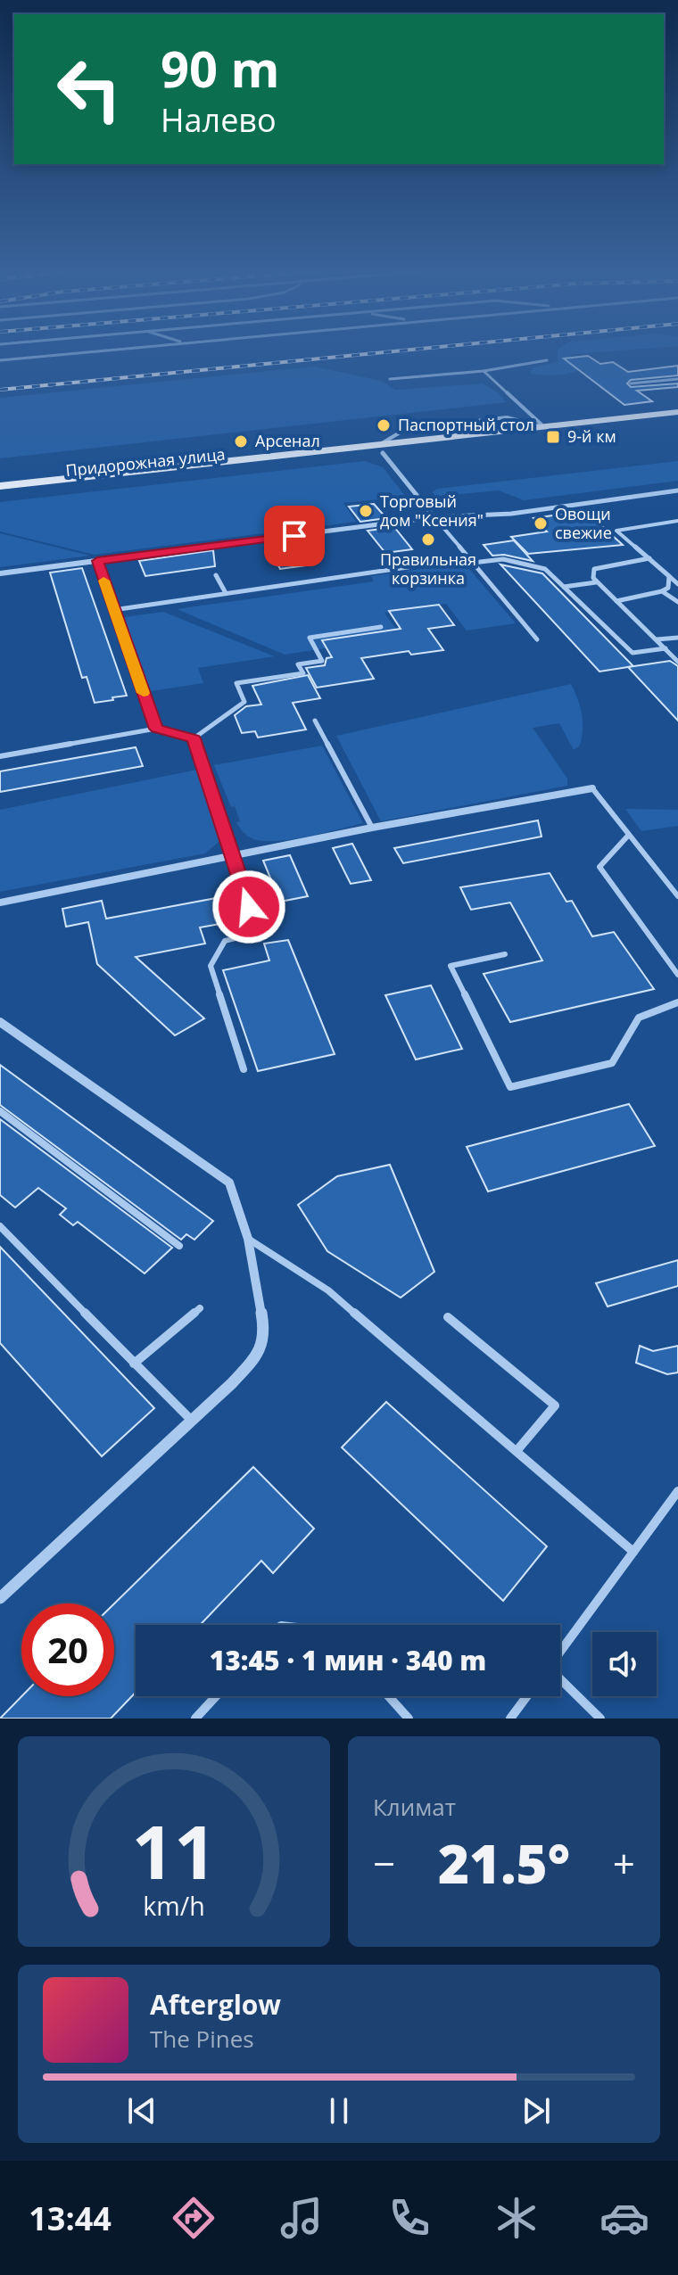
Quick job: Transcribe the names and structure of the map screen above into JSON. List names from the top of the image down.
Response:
{
  "streets": {
    "main road": ["Придорожная улица"]
  },
  "places": {
    "other": [
      "Паспортный стол",
      "Арсенал",
      "Торговый дом \"Ксения\"",
      "Овощи свежие",
      "Правильная корзинка"
    ],
    "transit": ["9-й км"]
  },
  "page": {
    "turn": ["90 m", "Налево"],
    "limit": "20",
    "trip": "13:45 · 1 мин · 340 m",
    "tile": "Климат",
    "heat": ["−", "21.5°", "+"],
    "song": ["Afterglow", "The Pines"],
    "tabs": "13:44",
    "gauge": ["11", "km/h"]
  }
}
